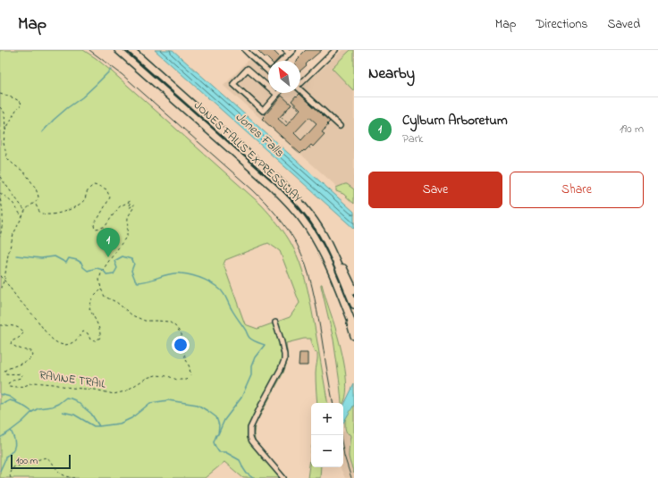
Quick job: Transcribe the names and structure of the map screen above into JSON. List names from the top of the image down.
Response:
{
  "streets": {
    "highway": ["JONES FALLS EXPRESSWAY"],
    "path": ["RAVINE TRAIL"]
  },
  "water": ["Jones Falls"],
  "scale_bar": "100 m",
  "north": "top left",
  "page": {
    "header": "Map",
    "nav": ["Map", "Directions", "Saved"],
    "heading": "Nearby",
    "list": [
      {
        "mark": "1",
        "name": "Cylburn Arboretum",
        "note": "Park",
        "value": "190 m"
      }
    ],
    "buttons": ["Save", "Share"],
    "pins": "1",
    "map_buttons": ["+", "−"],
    "scale": "100 m"
  }
}
